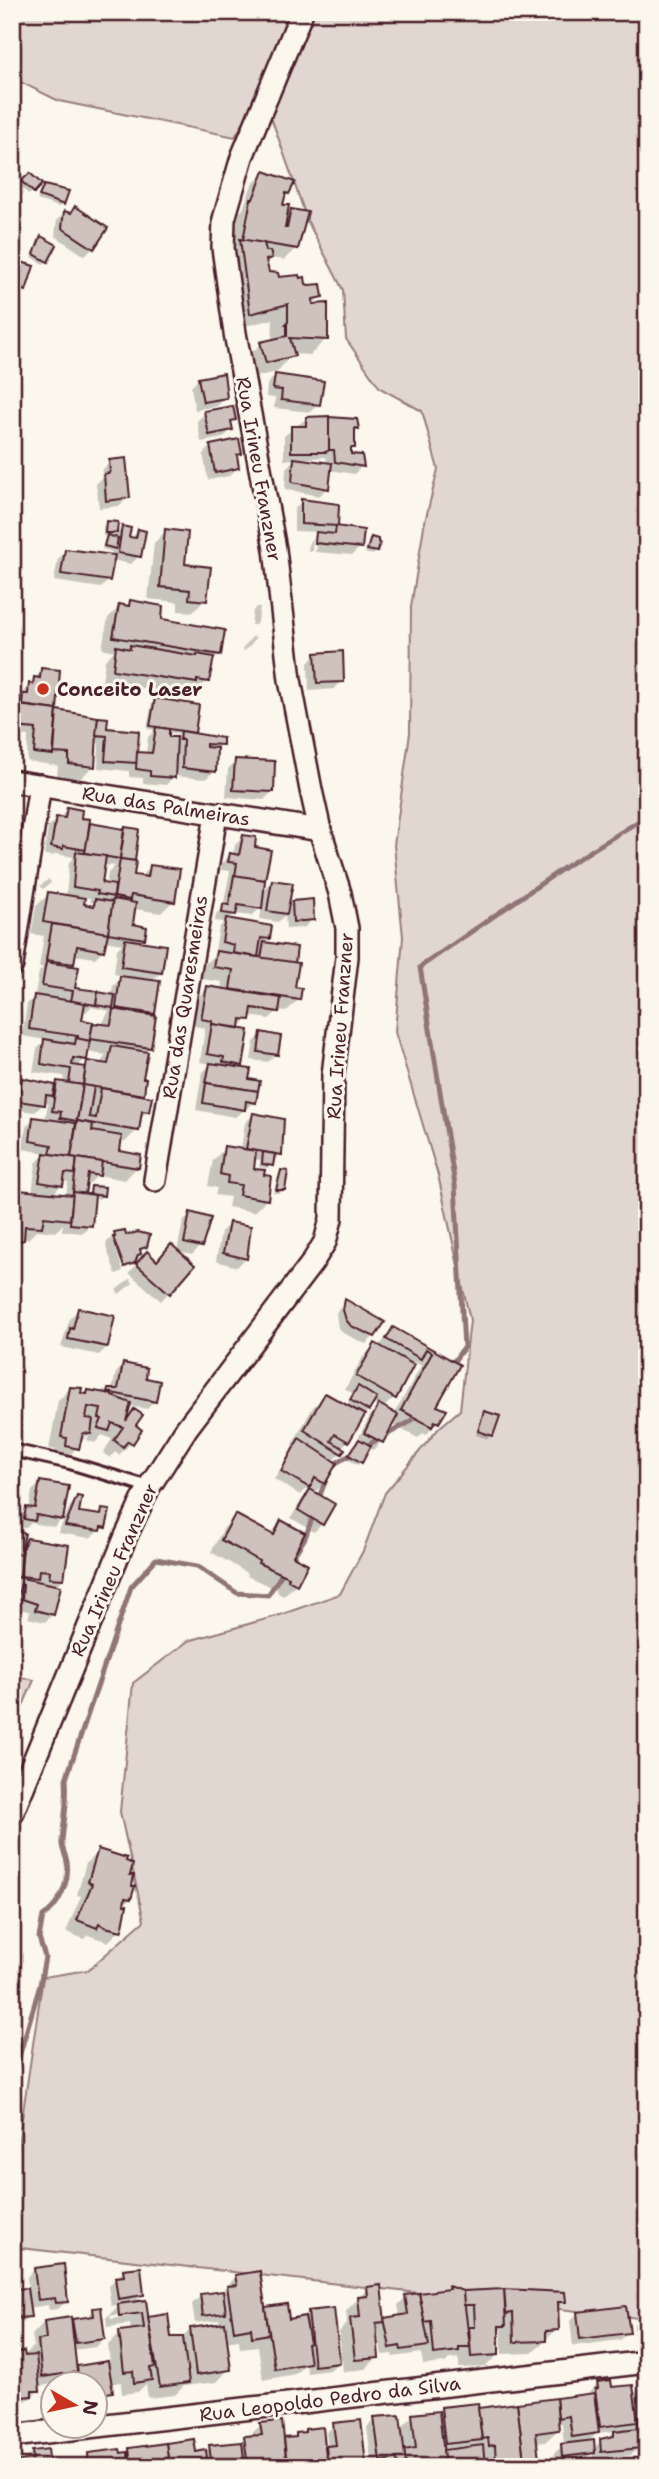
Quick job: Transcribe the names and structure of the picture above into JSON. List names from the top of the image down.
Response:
{
  "streets": {
    "street": [
      "Rua Irineu Franzner",
      "Rua das Palmeiras",
      "Rua das Quaresmeiras",
      "Rua Leopoldo Pedro da Silva"
    ]
  },
  "crossings": [
    ["Rua Irineu Franzner", "Rua das Palmeiras"],
    ["Rua das Palmeiras", "Rua das Quaresmeiras"]
  ],
  "places": ["Conceito Laser"],
  "north": "right"
}
